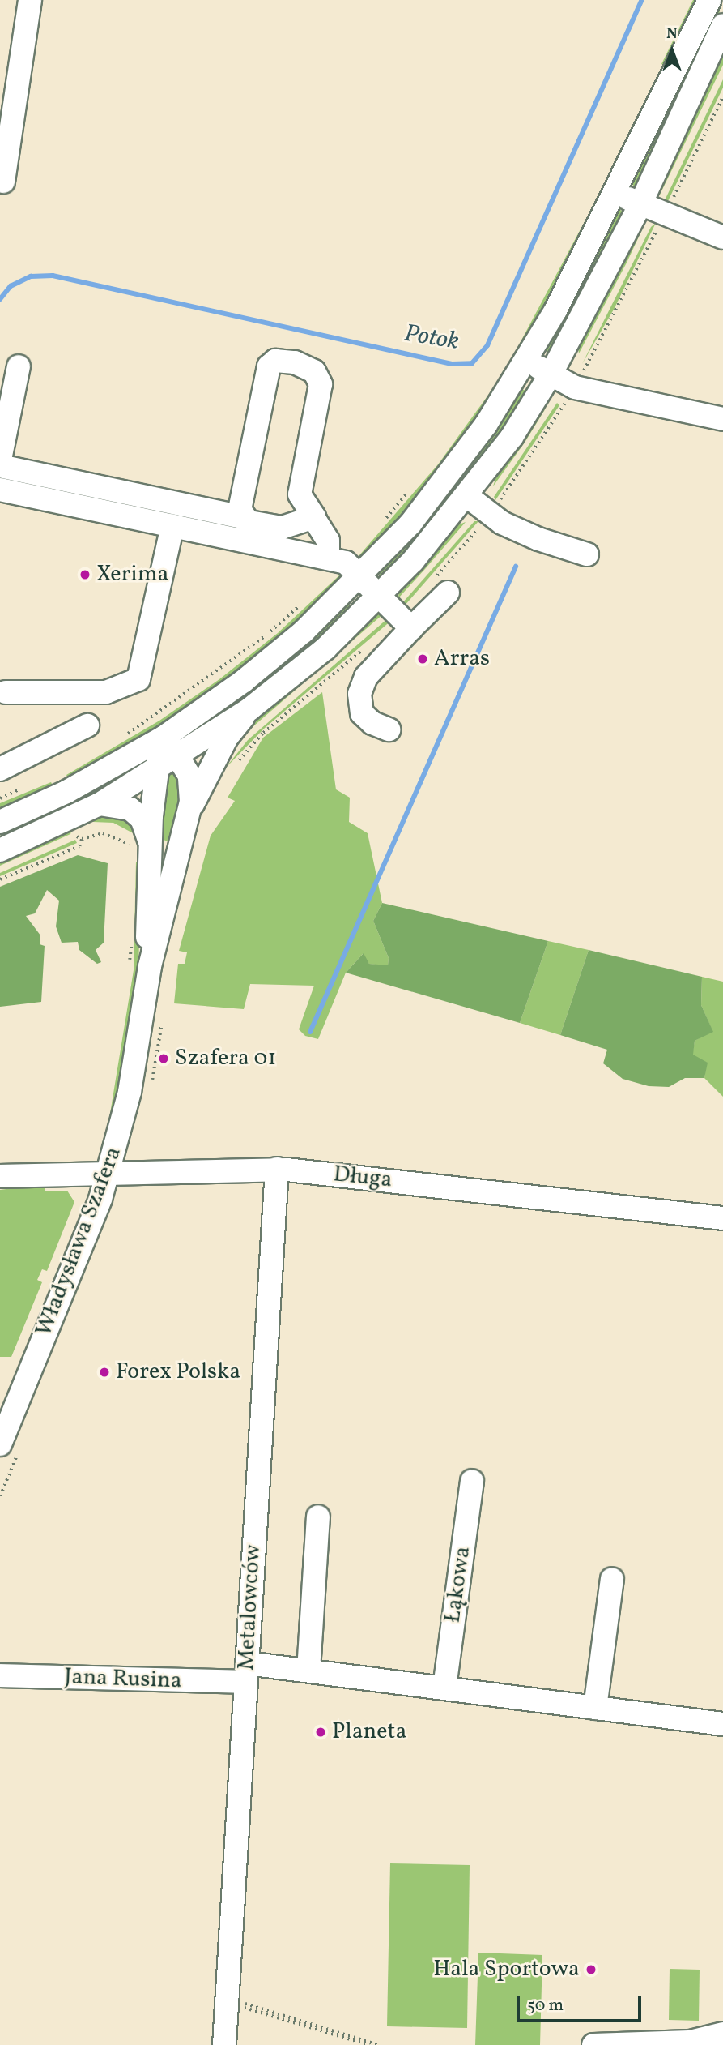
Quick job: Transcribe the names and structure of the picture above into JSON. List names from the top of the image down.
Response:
{
  "streets": {
    "street": [
      "Długa",
      "Władysława Szafera",
      "Łąkowa",
      "Metalowców",
      "Jana Rusina"
    ]
  },
  "crossings": [
    ["Długa", "Władysława Szafera"],
    ["Długa", "Metalowców"],
    ["Metalowców", "Jana Rusina"]
  ],
  "water": ["Potok"],
  "places": [
    "Xerima",
    "Arras",
    "Szafera 01",
    "Forex Polska",
    "Planeta",
    "Hala Sportowa"
  ],
  "scale_bar": "50 m",
  "north": "top"
}
